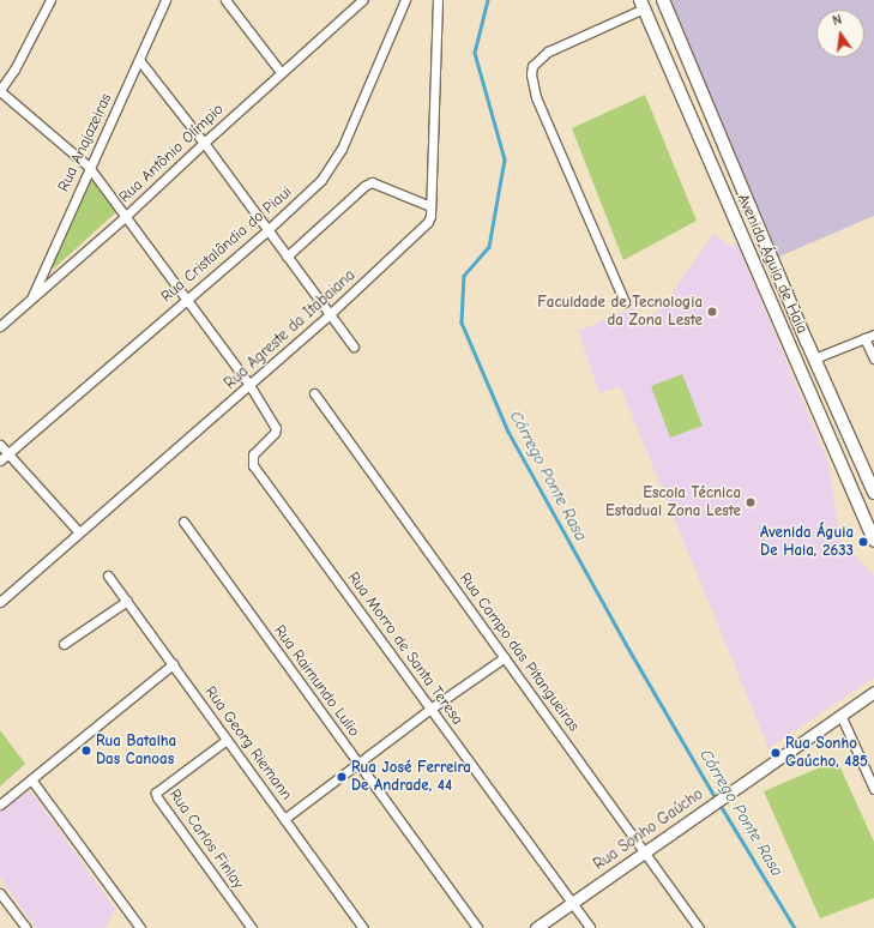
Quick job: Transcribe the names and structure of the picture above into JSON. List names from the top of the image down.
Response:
{
  "streets": {
    "main road": ["Avenida Águia de Haia"],
    "street": [
      "Rua Anajazeiras",
      "Rua Antônio Olímpio",
      "Rua Cristalândia do Piaui",
      "Rua Agreste da Itabaiana",
      "Rua Morro de Santa Teresa",
      "Rua Campo das Pitangueiras",
      "Rua Raimundo Lulio",
      "Rua Georg Riemann",
      "Rua Sonho Gaúcho",
      "Rua Carlos Finlay"
    ]
  },
  "crossings": [
    ["Rua Anajazeiras", "Rua Antônio Olímpio"],
    ["Rua Agreste da Itabaiana", "Rua Morro de Santa Teresa"],
    ["Rua Morro de Santa Teresa", "Rua Sonho Gaúcho"],
    ["Rua Campo das Pitangueiras", "Rua Sonho Gaúcho"],
    ["Rua Georg Riemann", "Rua Carlos Finlay"]
  ],
  "water": ["Córrego Ponte Rasa"],
  "places": [
    "Faculdade de Tecnologia da Zona Leste",
    "Escola Técnica Estadual Zona Leste",
    "Avenida Águia De Haia, 2633",
    "Rua Batalha Das Canoas",
    "Rua Sonho Gaúcho, 485",
    "Rua José Ferreira De Andrade, 44"
  ],
  "north": "top"
}
